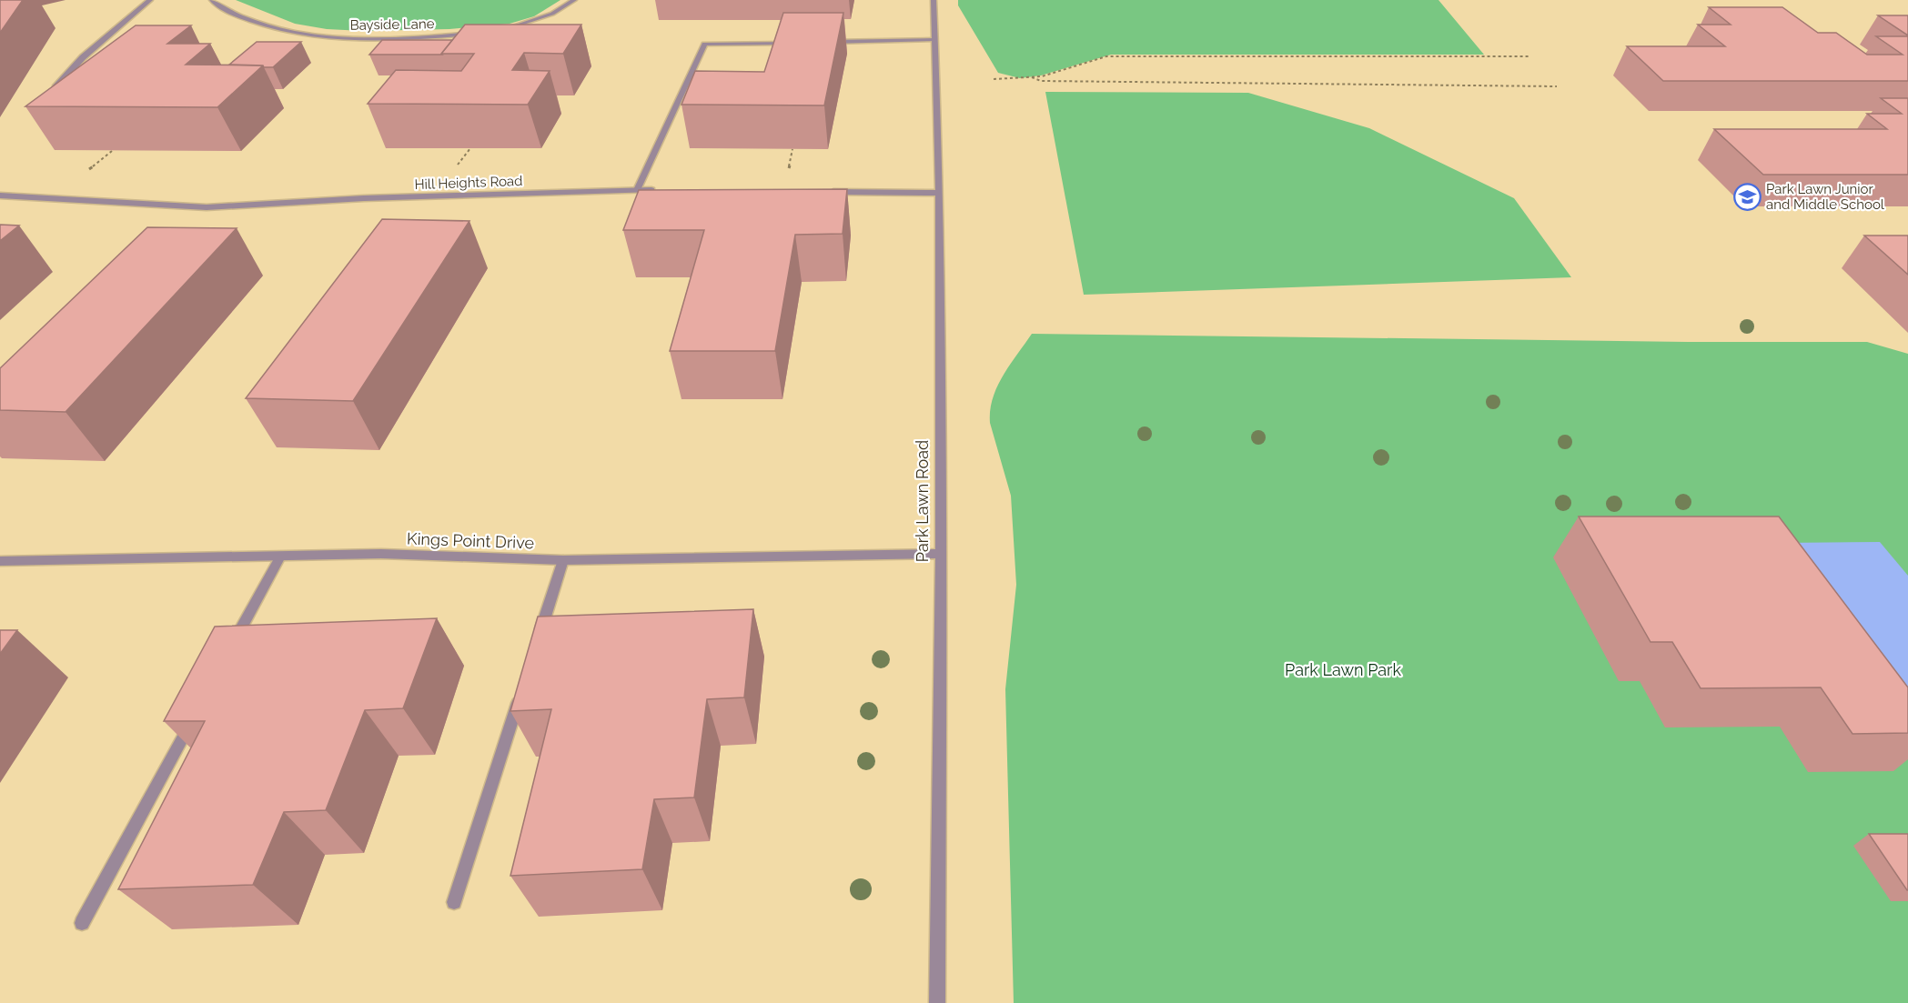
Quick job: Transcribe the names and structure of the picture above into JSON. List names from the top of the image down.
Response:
{
  "streets": {
    "street": [
      "Bayside Lane",
      "Hill Heights Road",
      "Park Lawn Road",
      "Kings Point Drive"
    ]
  },
  "crossings": [
    ["Park Lawn Road", "Kings Point Drive"]
  ],
  "parks": ["Park Lawn Park"],
  "places": {
    "school or university": ["Park Lawn Junior and Middle School"]
  }
}
